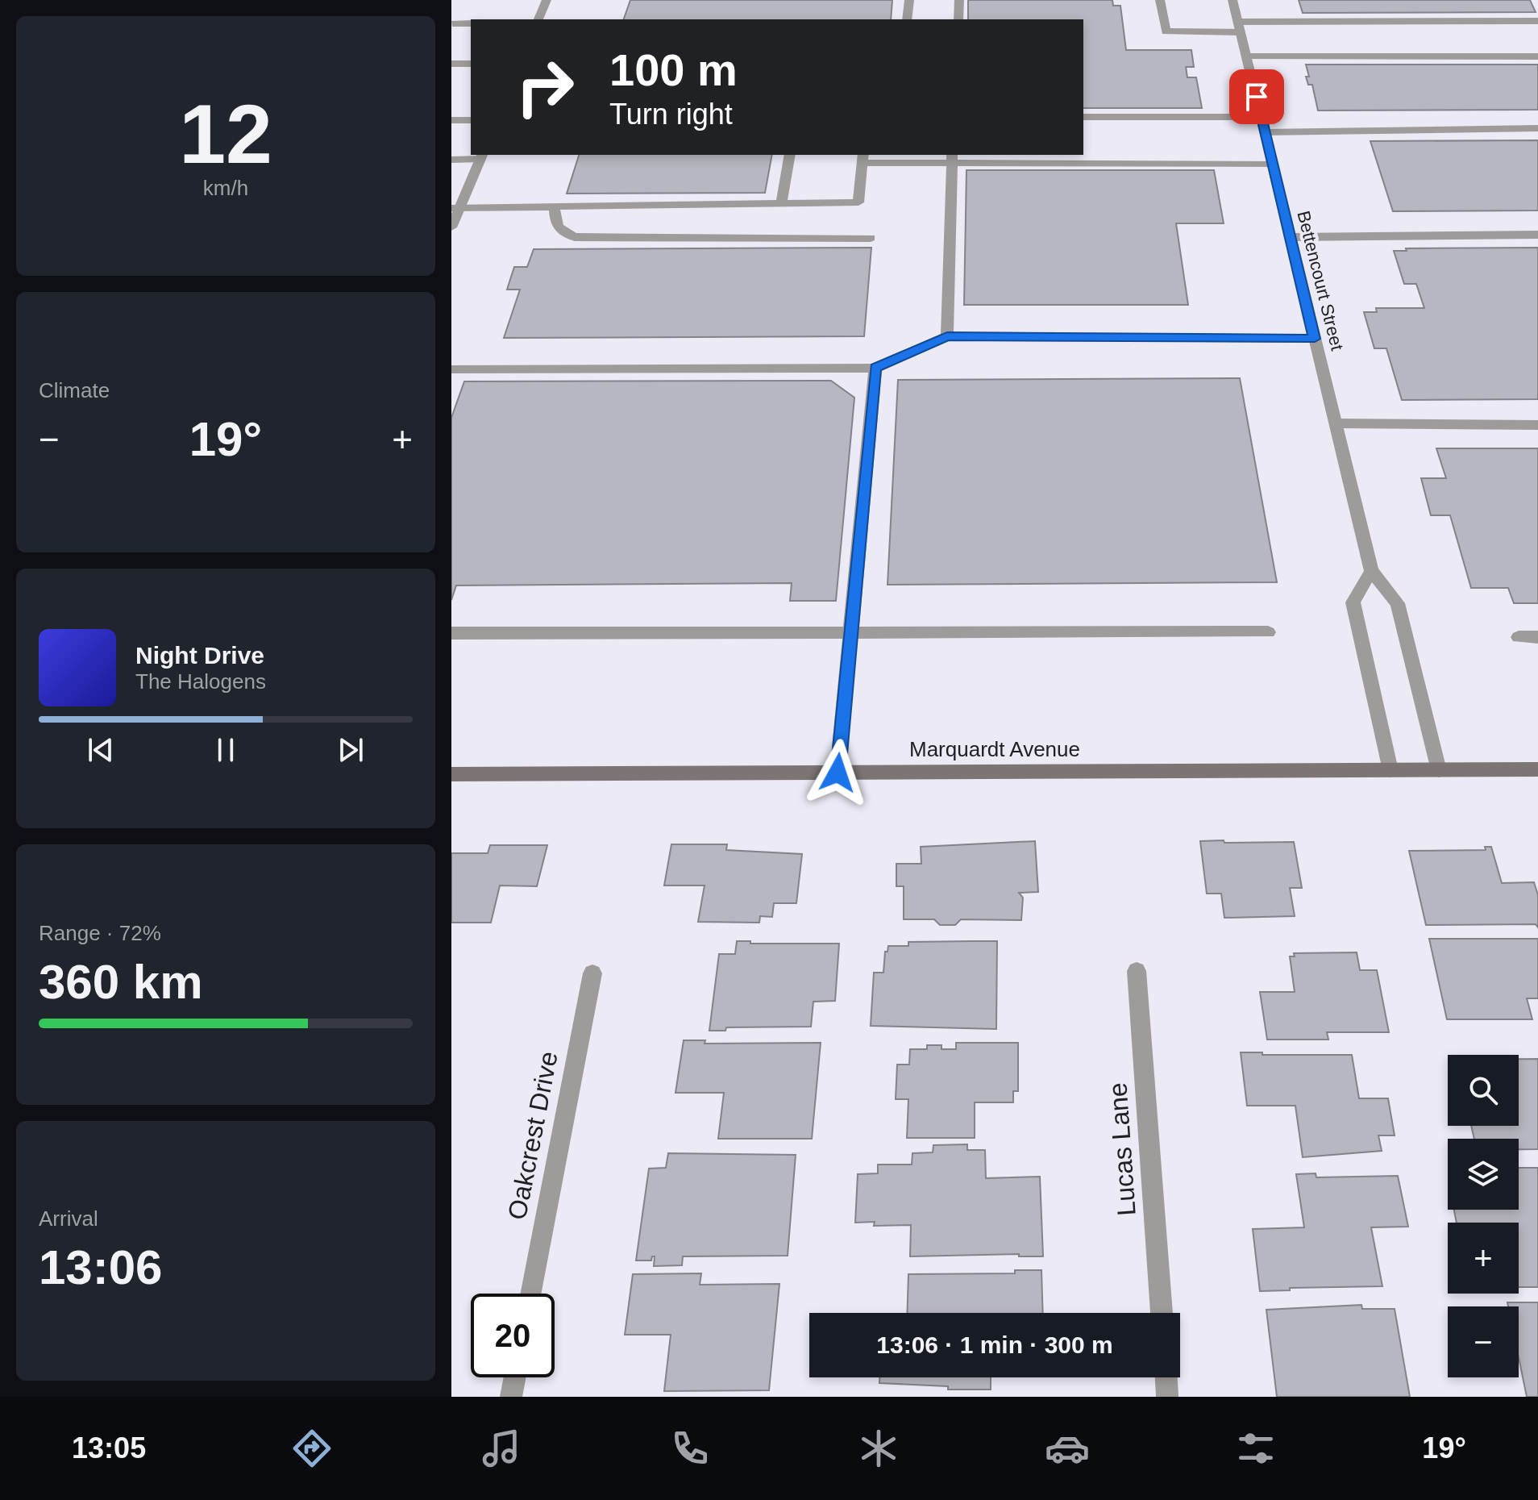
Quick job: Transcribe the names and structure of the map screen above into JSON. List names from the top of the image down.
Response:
{
  "streets": {
    "main road": ["Marquardt Avenue"],
    "street": ["Bettencourt Street", "Oakcrest Drive", "Lucas Lane"]
  },
  "crossings": [
    ["Bettencourt Street", "Marquardt Avenue"]
  ],
  "page": {
    "tile": [
      ["12", "km/h"],
      "Climate",
      ["Range · 72%", "360 km"],
      ["Arrival", "13:06"]
    ],
    "turn": ["100 m", "Turn right"],
    "heat": ["−", "19°", "+"],
    "song": ["Night Drive", "The Halogens"],
    "map_buttons": ["+", "−"],
    "limit": "20",
    "trip": "13:06 · 1 min · 300 m",
    "tabs": ["13:05", "19°"]
  }
}
